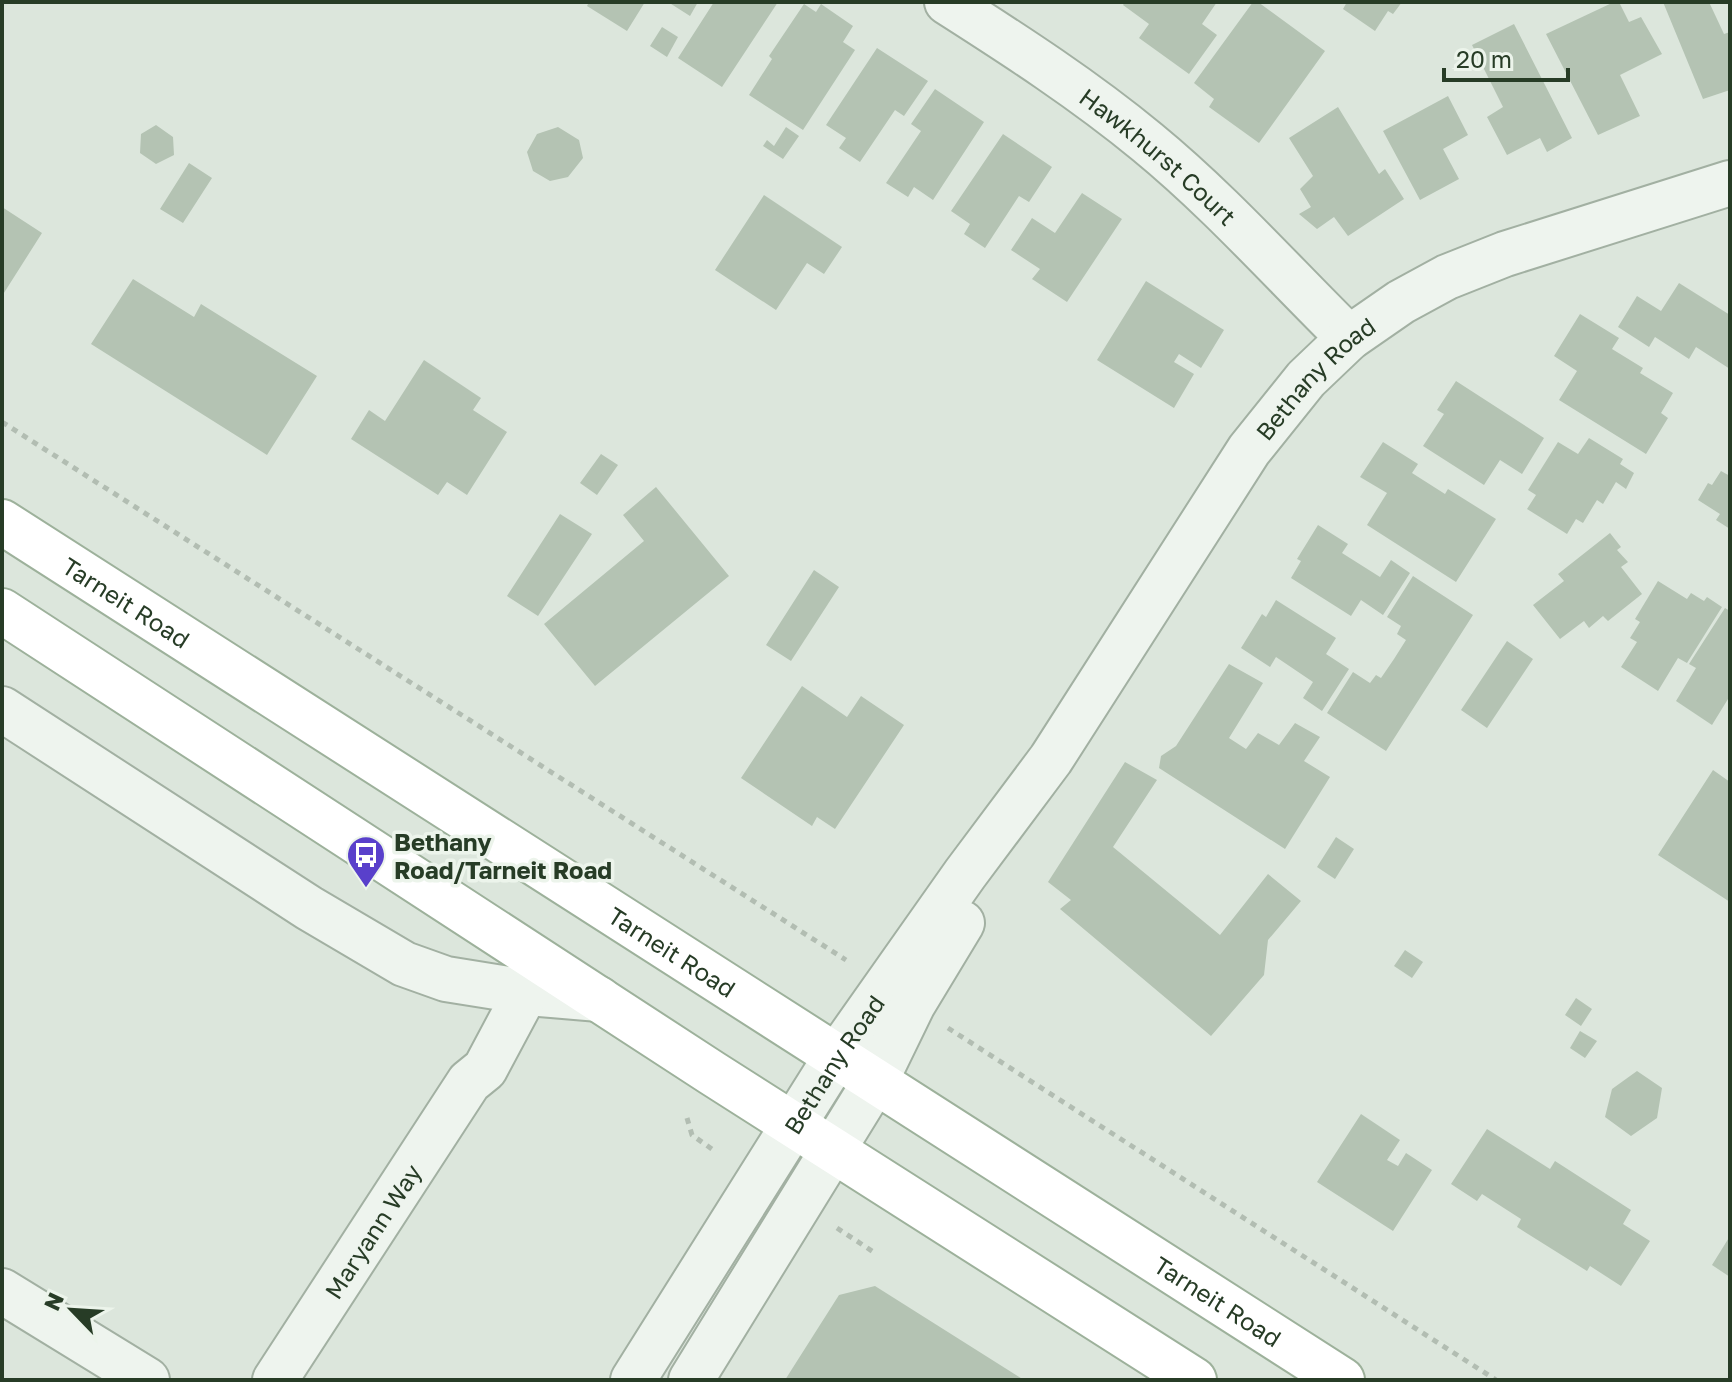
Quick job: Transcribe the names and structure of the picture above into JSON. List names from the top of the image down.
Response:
{
  "streets": {
    "main road": ["Tarneit Road"],
    "street": ["Hawkhurst Court", "Bethany Road", "Maryann Way"]
  },
  "crossings": [
    ["Hawkhurst Court", "Bethany Road"],
    ["Bethany Road", "Tarneit Road"]
  ],
  "places": {
    "bus stop": ["Bethany Road/Tarneit Road"]
  },
  "scale_bar": "20 m",
  "north": "top left"
}
